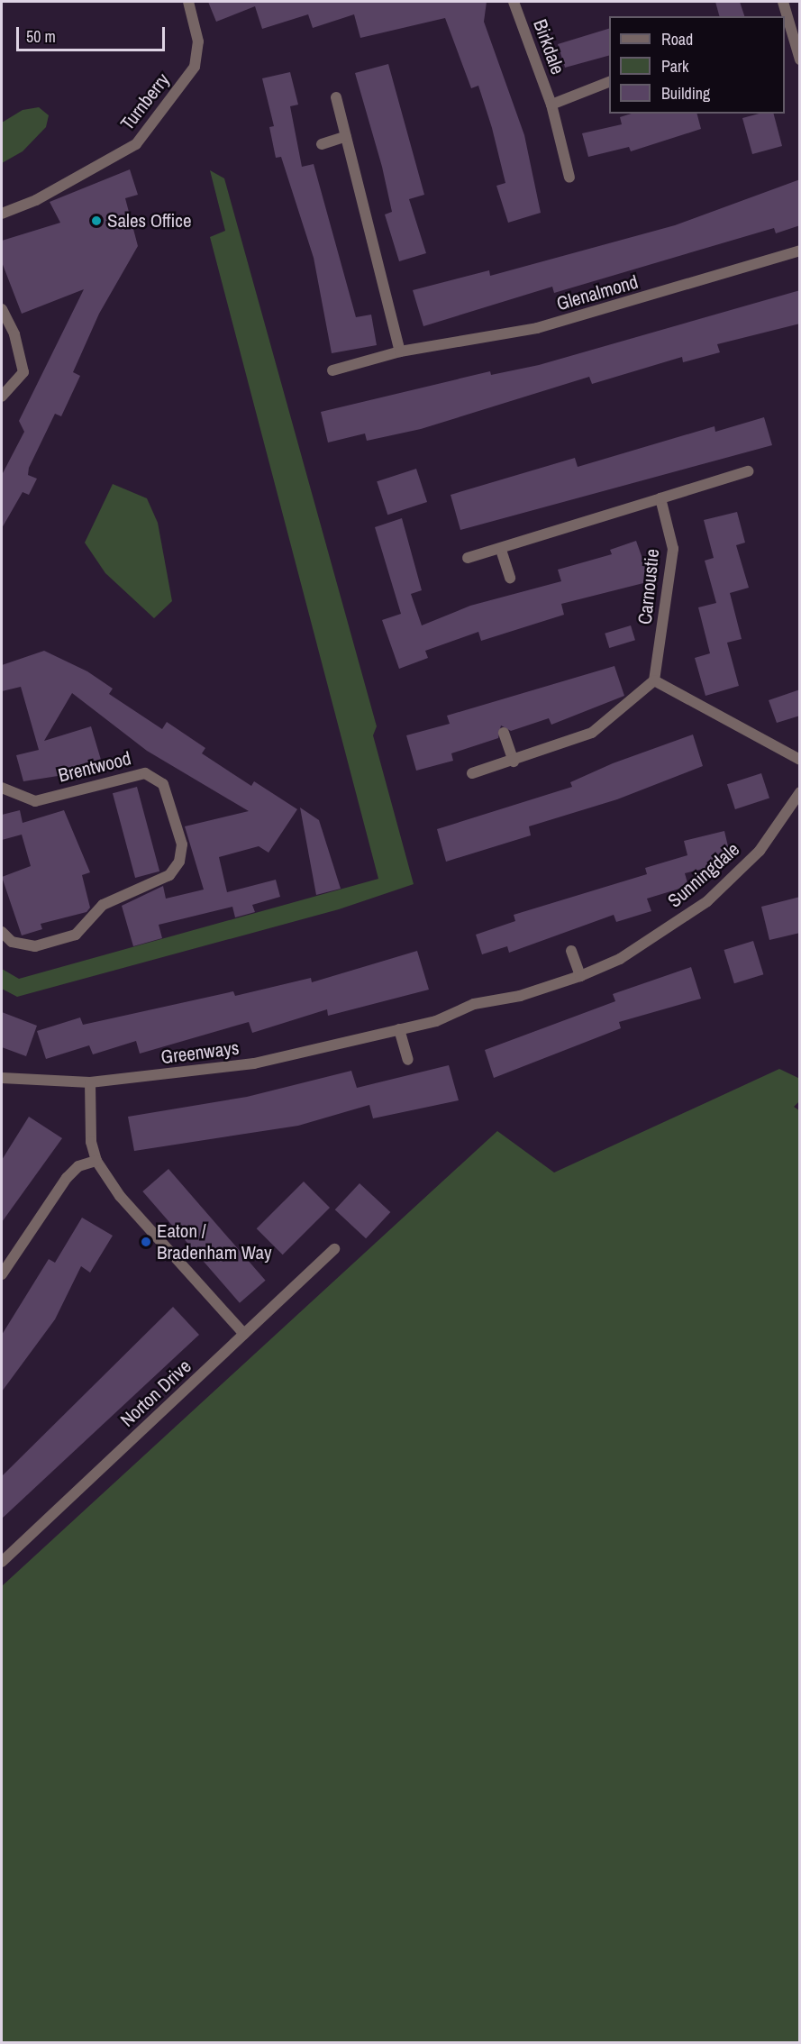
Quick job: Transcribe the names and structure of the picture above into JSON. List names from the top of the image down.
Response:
{
  "streets": {
    "street": [
      "Birkdale",
      "Turnberry",
      "Glenalmond",
      "Carnoustie",
      "Brentwood",
      "Sunningdale",
      "Greenways",
      "Norton Drive"
    ]
  },
  "crossings": [
    ["Sunningdale", "Greenways"]
  ],
  "places": ["Sales Office", "Eaton / Bradenham Way"],
  "legend": ["Road", "Park", "Building"],
  "scale_bar": "50 m"
}
